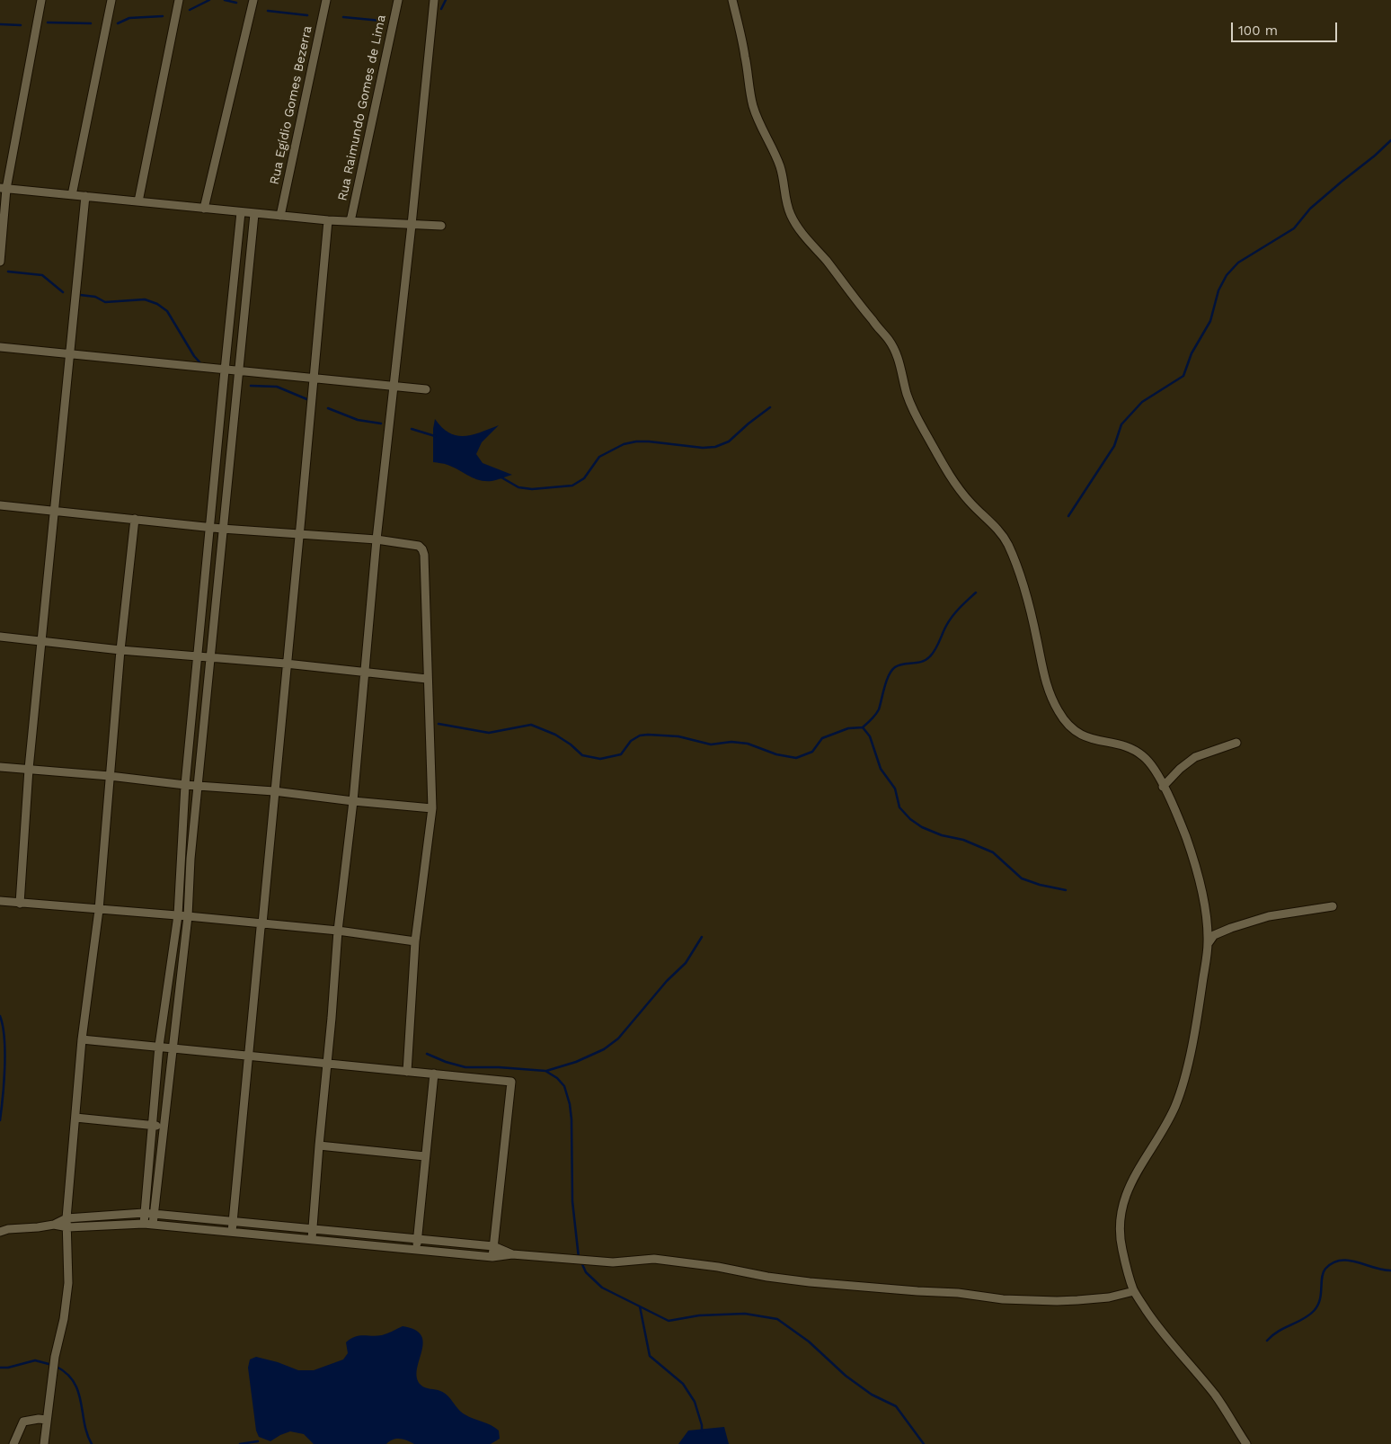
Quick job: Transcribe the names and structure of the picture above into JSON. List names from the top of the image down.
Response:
{
  "streets": {
    "street": ["Rua Egídio Gomes Bezerra", "Rua Raimundo Gomes de Lima"]
  },
  "scale_bar": "100 m"
}
